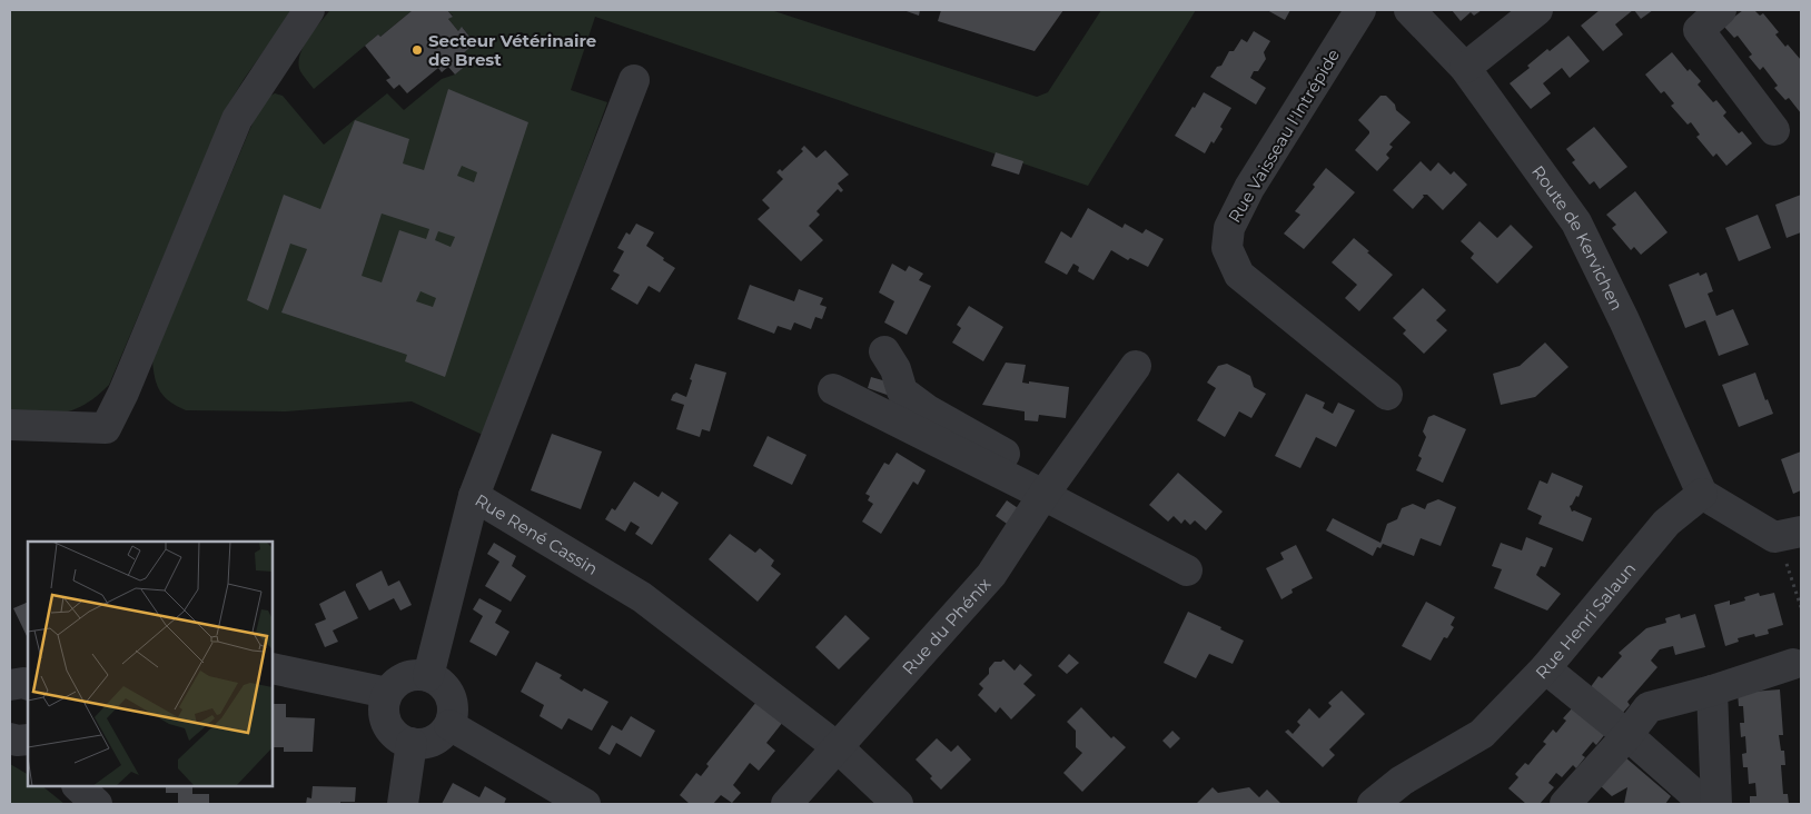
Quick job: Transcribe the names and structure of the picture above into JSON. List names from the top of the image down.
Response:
{
  "streets": {
    "street": [
      "Rue Vaisseau l'Intrépide",
      "Route de Kervichen",
      "Rue René Cassin",
      "Rue Henri Salaun",
      "Rue du Phénix"
    ]
  },
  "crossings": [
    ["Route de Kervichen", "Rue Henri Salaun"],
    ["Rue René Cassin", "Rue du Phénix"]
  ],
  "places": ["Secteur Vétérinaire de Brest"]
}
